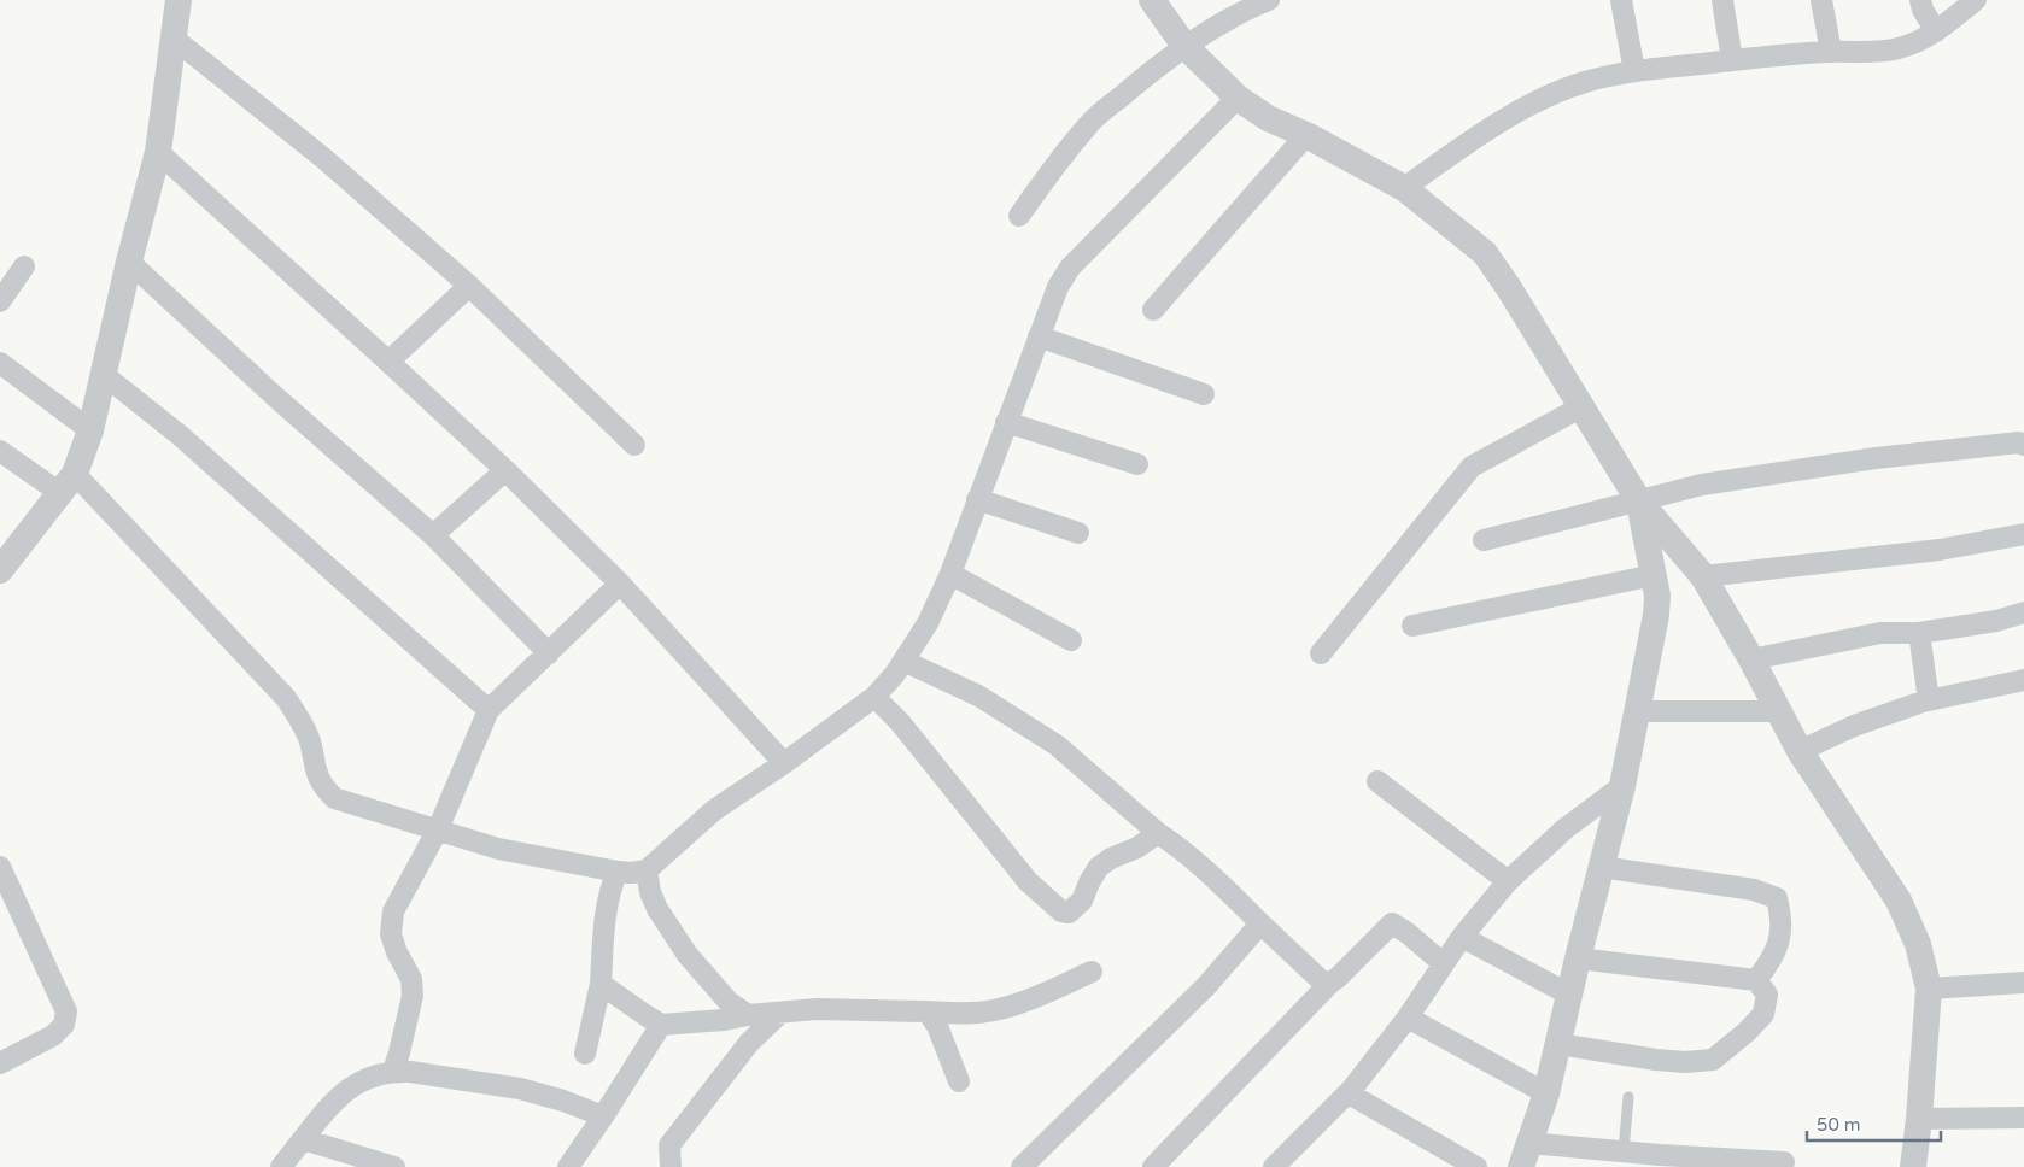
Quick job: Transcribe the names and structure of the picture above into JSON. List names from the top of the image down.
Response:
{
  "scale_bar": "50 m"
}
